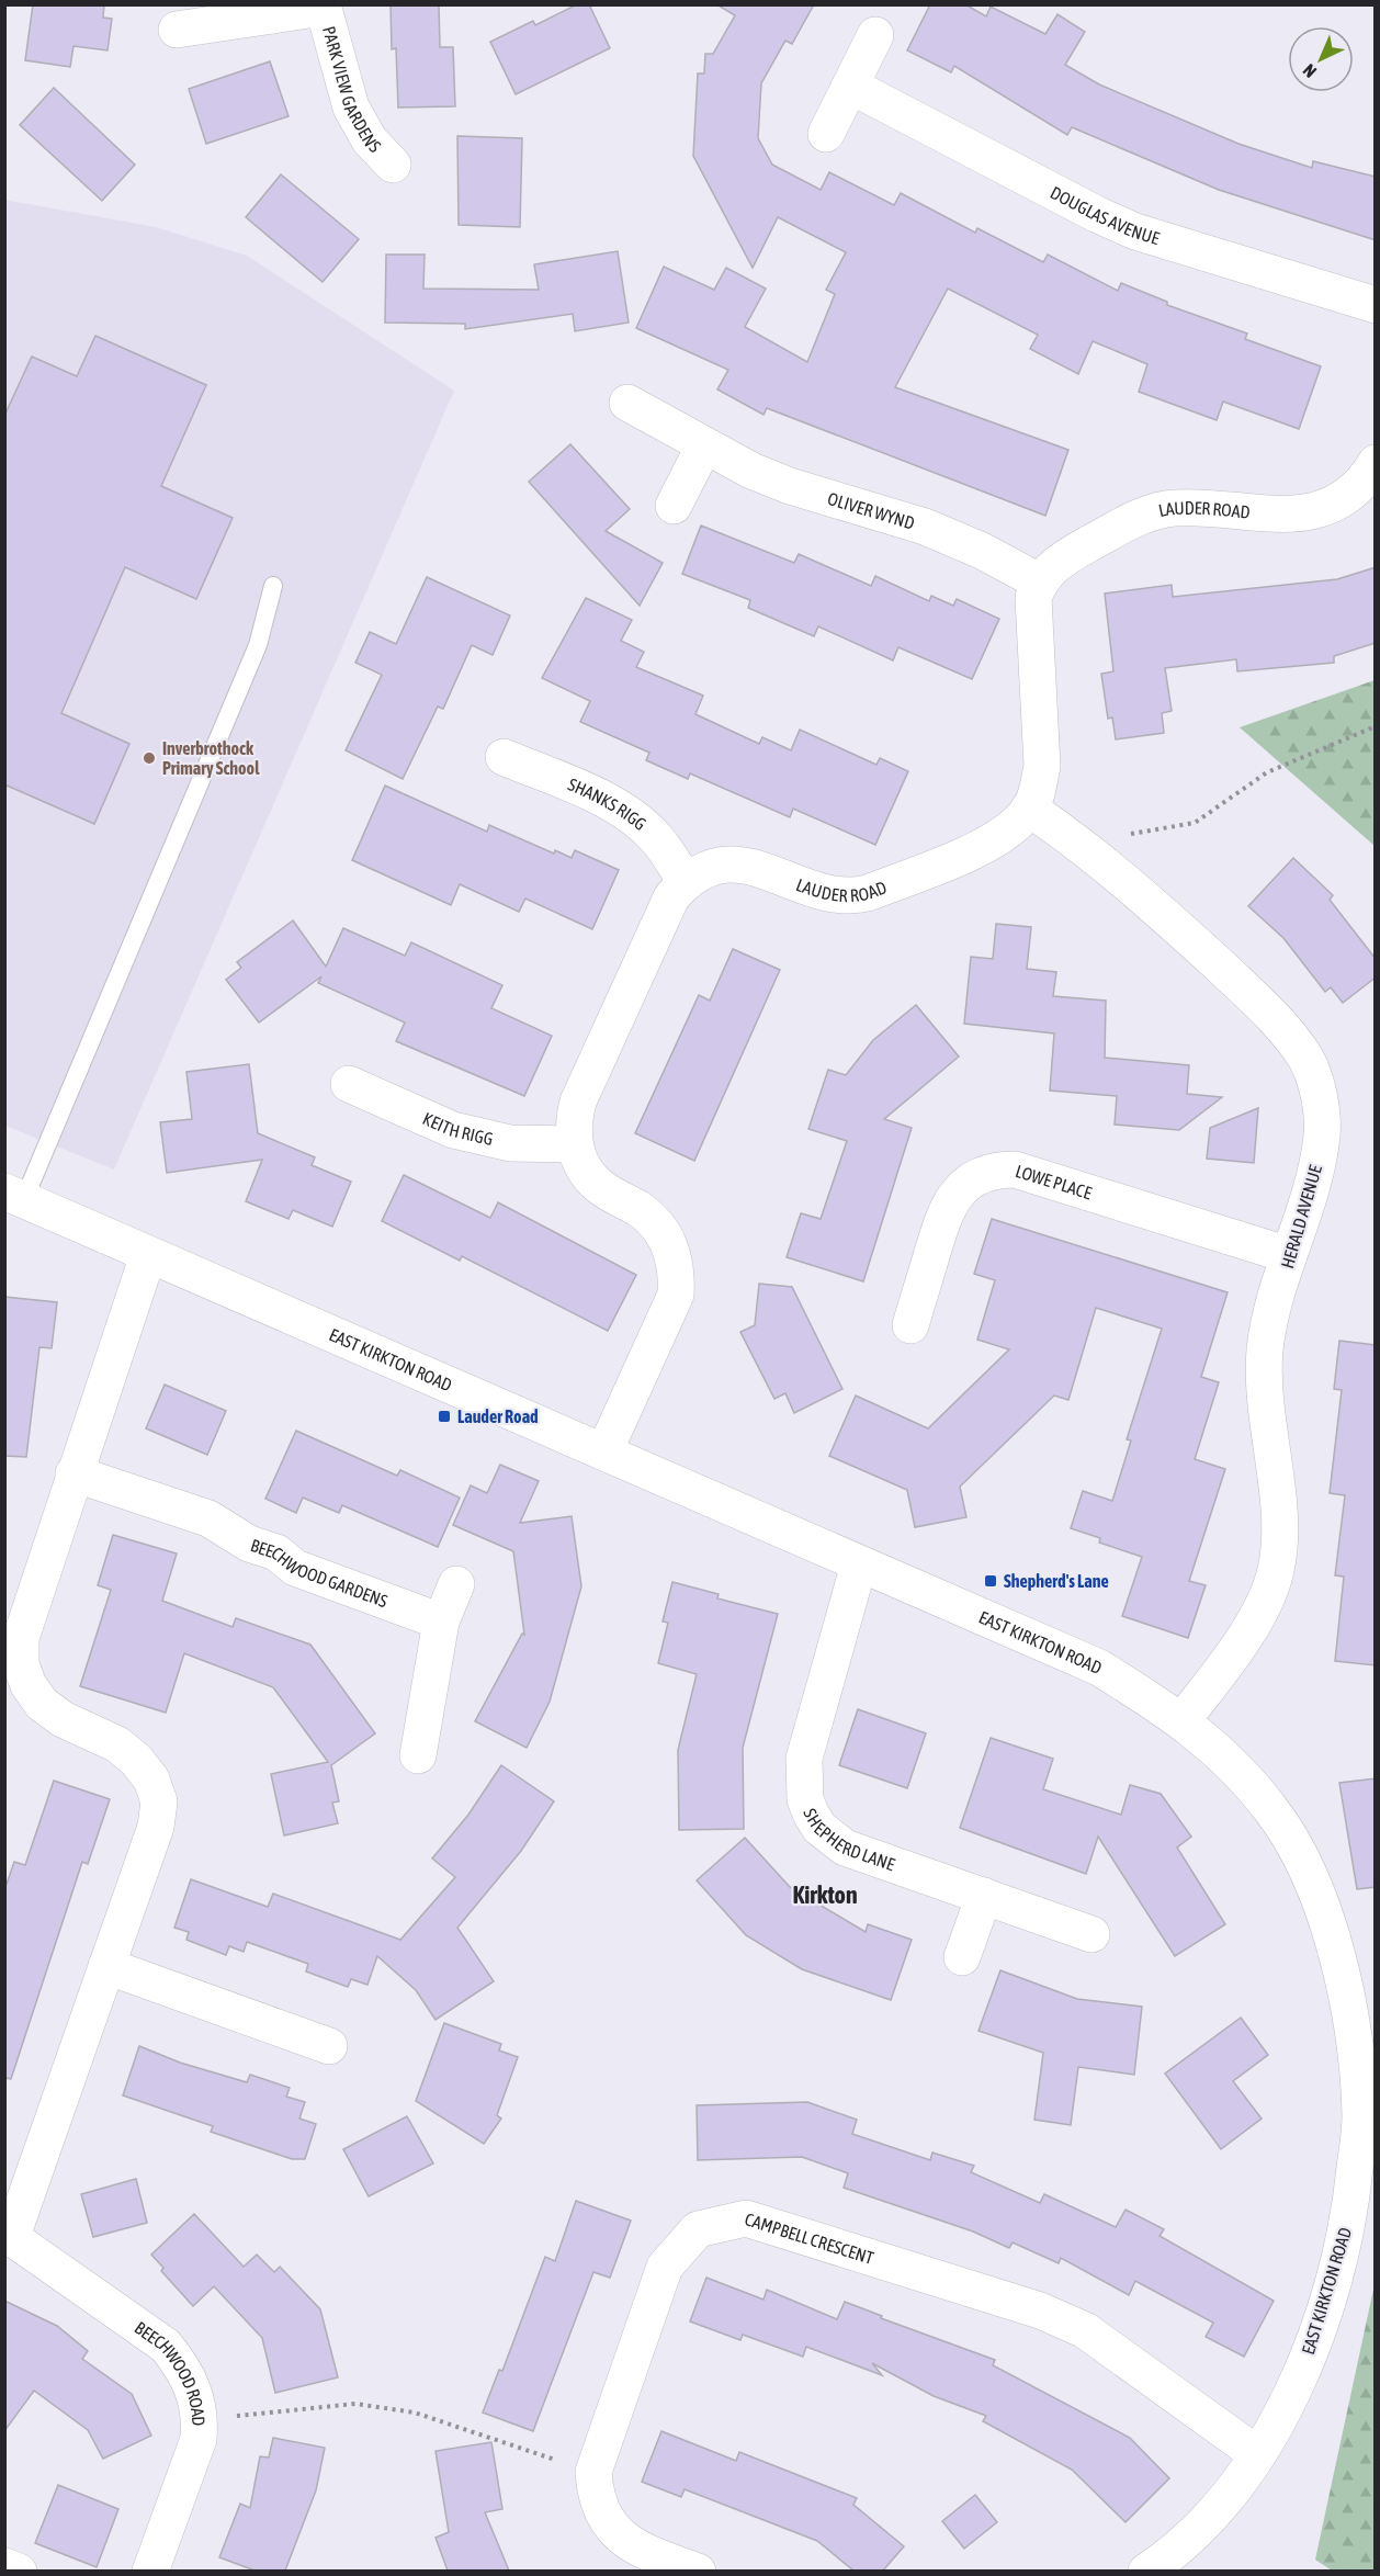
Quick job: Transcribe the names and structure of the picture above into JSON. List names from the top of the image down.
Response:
{
  "streets": {
    "street": [
      "PARK VIEW GARDENS",
      "DOUGLAS AVENUE",
      "OLIVER WYND",
      "LAUDER ROAD",
      "SHANKS RIGG",
      "KEITH RIGG",
      "LOWE PLACE",
      "HERALD AVENUE",
      "EAST KIRKTON ROAD",
      "BEECHWOOD GARDENS",
      "SHEPHERD LANE",
      "CAMPBELL CRESCENT",
      "BEECHWOOD ROAD"
    ]
  },
  "crossings": [
    ["OLIVER WYND", "LAUDER ROAD"],
    ["LAUDER ROAD", "SHANKS RIGG"],
    ["LAUDER ROAD", "HERALD AVENUE"],
    ["LOWE PLACE", "HERALD AVENUE"],
    ["HERALD AVENUE", "EAST KIRKTON ROAD"],
    ["EAST KIRKTON ROAD", "SHEPHERD LANE"],
    ["EAST KIRKTON ROAD", "CAMPBELL CRESCENT"],
    ["BEECHWOOD GARDENS", "BEECHWOOD ROAD"]
  ],
  "districts": ["Kirkton"],
  "places": {
    "other": ["Inverbrothock Primary School"],
    "transit": ["Lauder Road", "Shepherd's Lane"]
  },
  "north": "bottom left"
}
